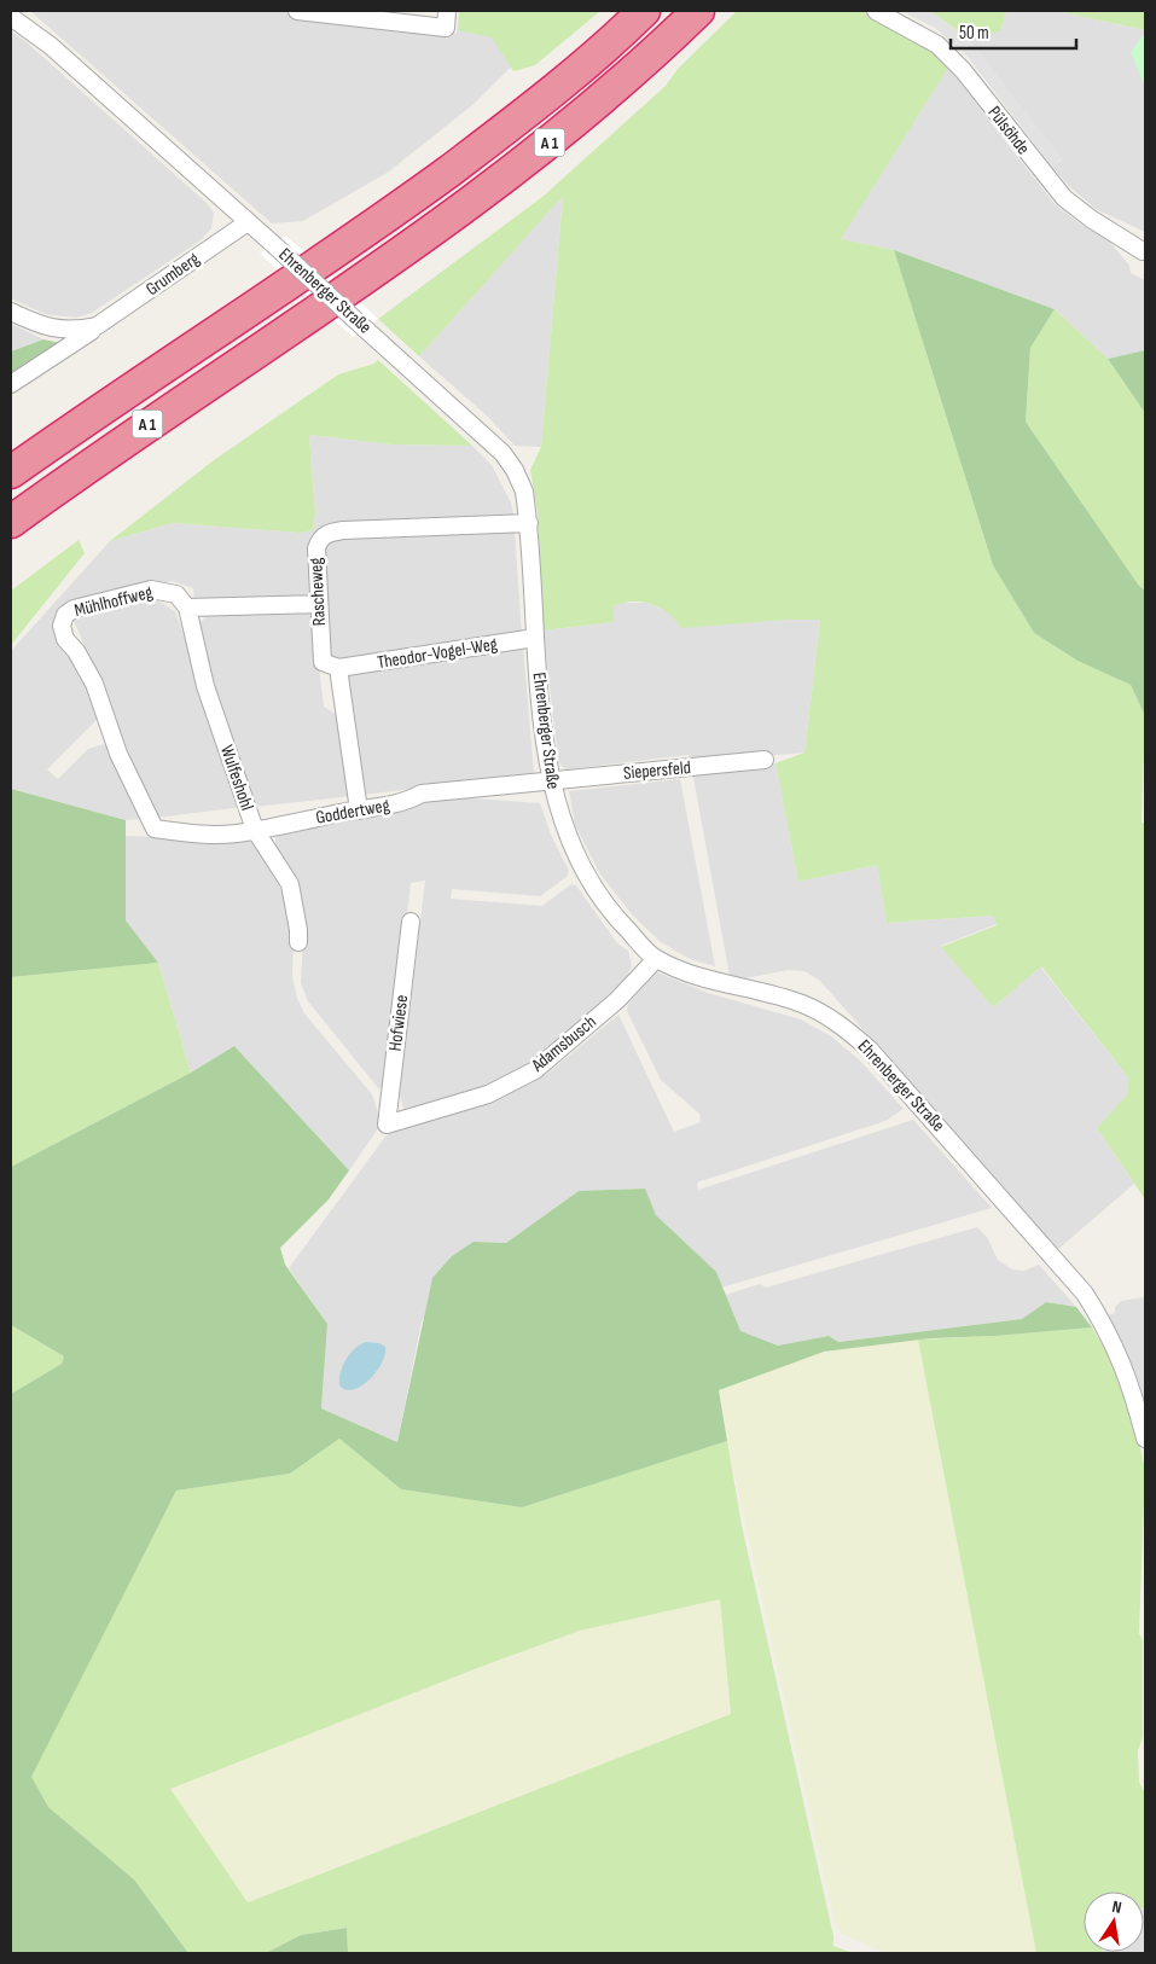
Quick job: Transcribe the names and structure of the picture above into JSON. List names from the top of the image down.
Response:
{
  "streets": {
    "highway": ["A 1"],
    "street": [
      "Pülsöhde",
      "Grumberg",
      "Ehrenberger Straße",
      "Rascheweg",
      "Mühlhoffweg",
      "Theodor-Vogel-Weg",
      "Siepersfeld",
      "Wulfeshohl",
      "Goddertweg",
      "Hofwiese",
      "Adamsbusch"
    ]
  },
  "crossings": [
    ["Grumberg", "Ehrenberger Straße"],
    ["Ehrenberger Straße", "Rascheweg"],
    ["Ehrenberger Straße", "Theodor-Vogel-Weg"],
    ["Ehrenberger Straße", "Siepersfeld"],
    ["Ehrenberger Straße", "Goddertweg"],
    ["Ehrenberger Straße", "Adamsbusch"],
    ["Rascheweg", "Theodor-Vogel-Weg"],
    ["Mühlhoffweg", "Wulfeshohl"],
    ["Mühlhoffweg", "Goddertweg"],
    ["Siepersfeld", "Goddertweg"],
    ["Wulfeshohl", "Goddertweg"],
    ["Hofwiese", "Adamsbusch"]
  ],
  "scale_bar": "50 m",
  "north": "top"
}
